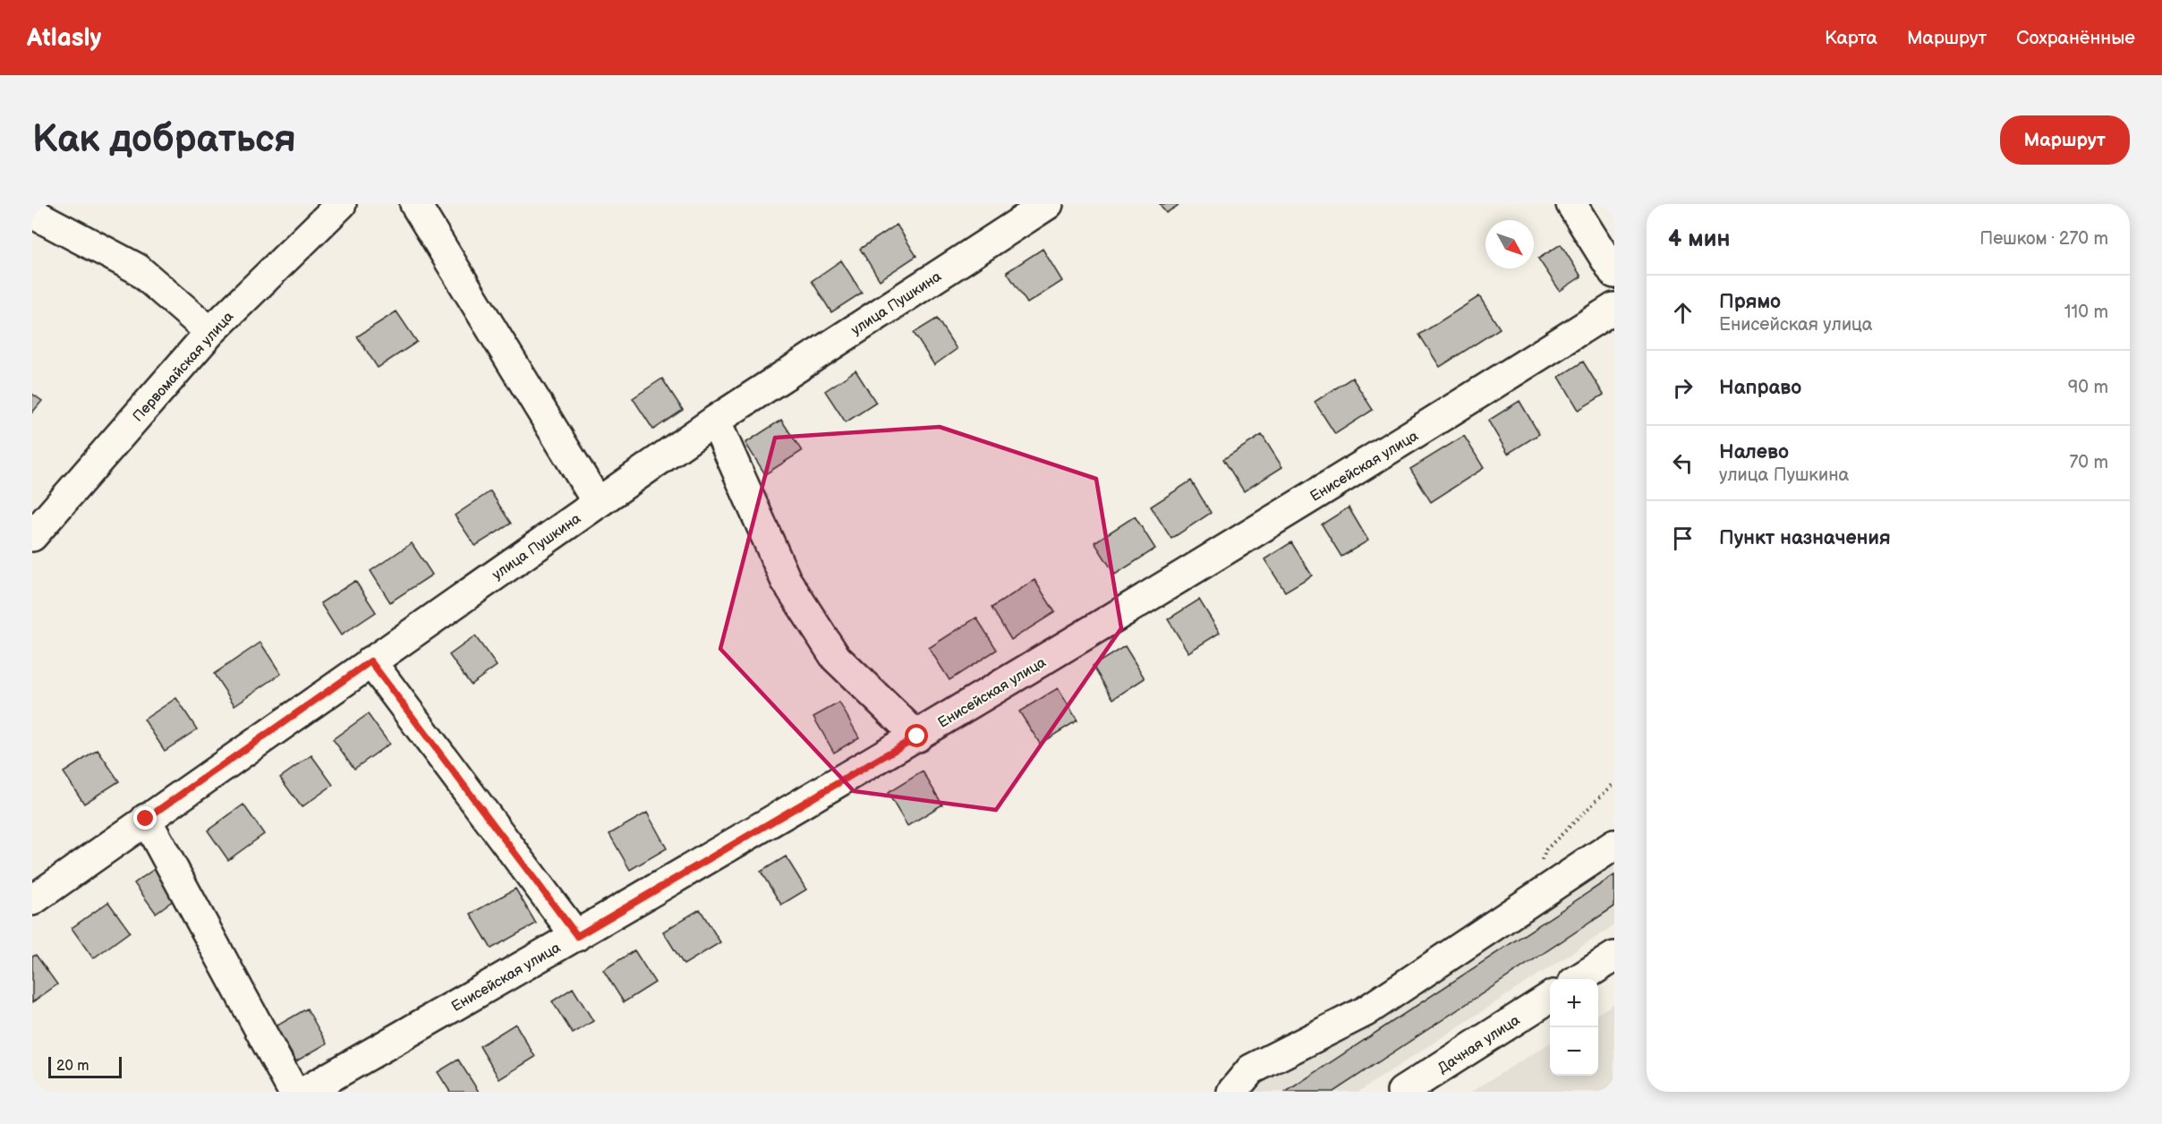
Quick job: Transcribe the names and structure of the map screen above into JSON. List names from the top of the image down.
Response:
{
  "streets": {
    "street": [
      "улица Пушкина",
      "Первомайская улица",
      "Енисейская улица",
      "Дачная улица"
    ]
  },
  "scale_bar": "20 m",
  "north": "bottom right",
  "page": {
    "header": "Atlasly",
    "nav": ["Карта", "Маршрут", "Сохранённые"],
    "buttons": "Маршрут",
    "title": "Как добраться",
    "heading": ["4 мин", "Пешком · 270 m"],
    "list": [
      ["Прямо", "Енисейская улица", "110 m"],
      ["Направо", "90 m"],
      ["Налево", "улица Пушкина", "70 m"],
      "Пункт назначения"
    ],
    "map_buttons": ["+", "−"],
    "scale": "20 m"
  }
}
